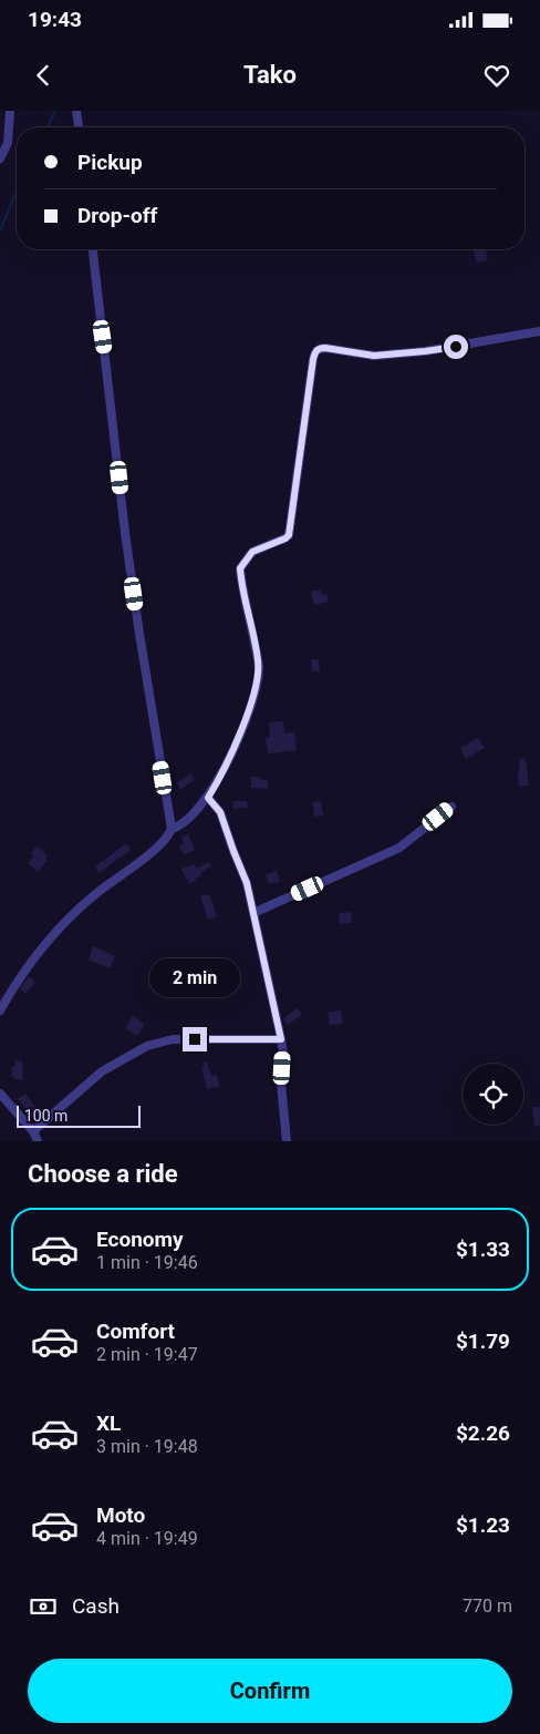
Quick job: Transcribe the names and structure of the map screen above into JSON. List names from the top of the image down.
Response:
{
  "scale_bar": "100 m",
  "page": {
    "status": "19:43",
    "header": "Tako",
    "banner": ["Pickup", "Drop-off"],
    "bubble": "2 min",
    "scale": "100 m",
    "heading": "Choose a ride",
    "list": [
      {
        "name": "Economy",
        "note": "1 min · 19:46",
        "value": "$1.33"
      },
      {
        "name": "Comfort",
        "note": "2 min · 19:47",
        "value": "$1.79"
      },
      {
        "name": "XL",
        "note": "3 min · 19:48",
        "value": "$2.26"
      },
      {
        "name": "Moto",
        "note": "4 min · 19:49",
        "value": "$1.23"
      }
    ],
    "pay": ["Cash", "770 m"],
    "buttons": "Confirm"
  }
}
